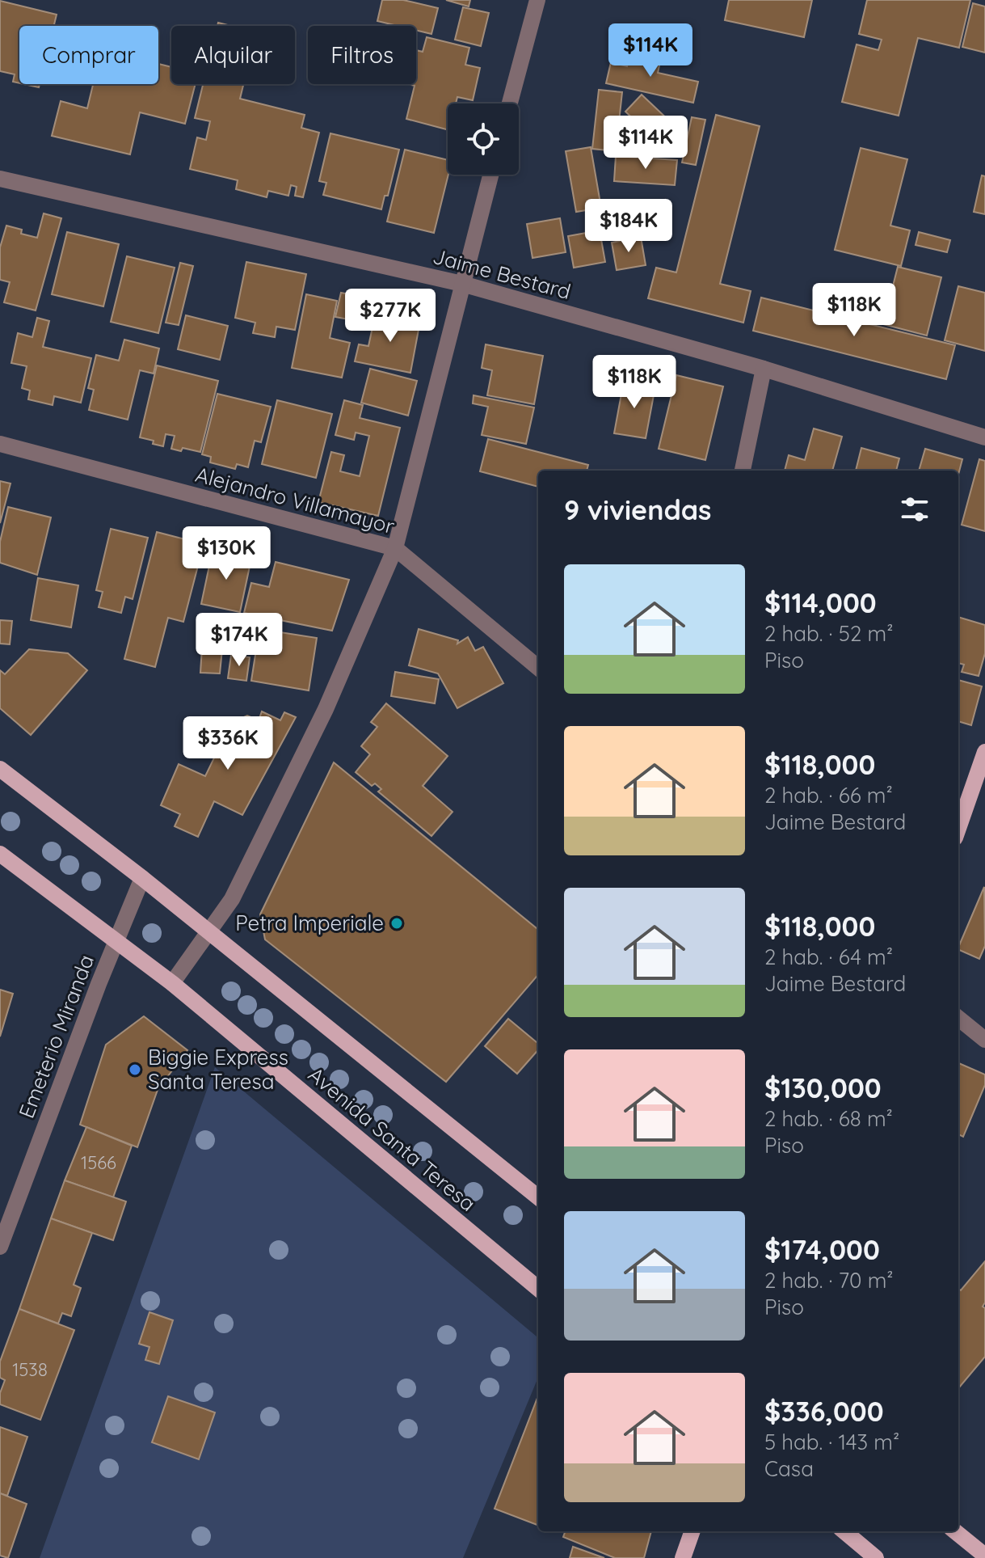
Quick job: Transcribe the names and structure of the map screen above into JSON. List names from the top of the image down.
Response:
{
  "streets": {
    "main road": ["Avenida Santa Teresa"],
    "street": ["Jaime Bestard", "Alejandro Villamayor", "Emeterio Miranda"]
  },
  "crossings": [
    ["Emeterio Miranda", "Avenida Santa Teresa"]
  ],
  "places": ["Petra Imperiale", "Biggie Express Santa Teresa"],
  "house_numbers": ["1566", "1538"],
  "page": {
    "price": [
      "$114K",
      "$114K",
      "$184K",
      "$118K",
      "$277K",
      "$118K",
      "$130K",
      "$174K",
      "$336K"
    ],
    "chip": ["Comprar", "Alquilar", "Filtros"],
    "heading": "9 viviendas",
    "list": [
      {
        "name": "$114,000",
        "note": "2 hab. · 52 m² · Piso"
      },
      {
        "name": "$118,000",
        "note": "2 hab. · 66 m² · Jaime Bestard"
      },
      {
        "name": "$118,000",
        "note": "2 hab. · 64 m² · Jaime Bestard"
      },
      {
        "name": "$130,000",
        "note": "2 hab. · 68 m² · Piso"
      },
      {
        "name": "$174,000",
        "note": "2 hab. · 70 m² · Piso"
      },
      {
        "name": "$336,000",
        "note": "5 hab. · 143 m² · Casa"
      }
    ]
  }
}
